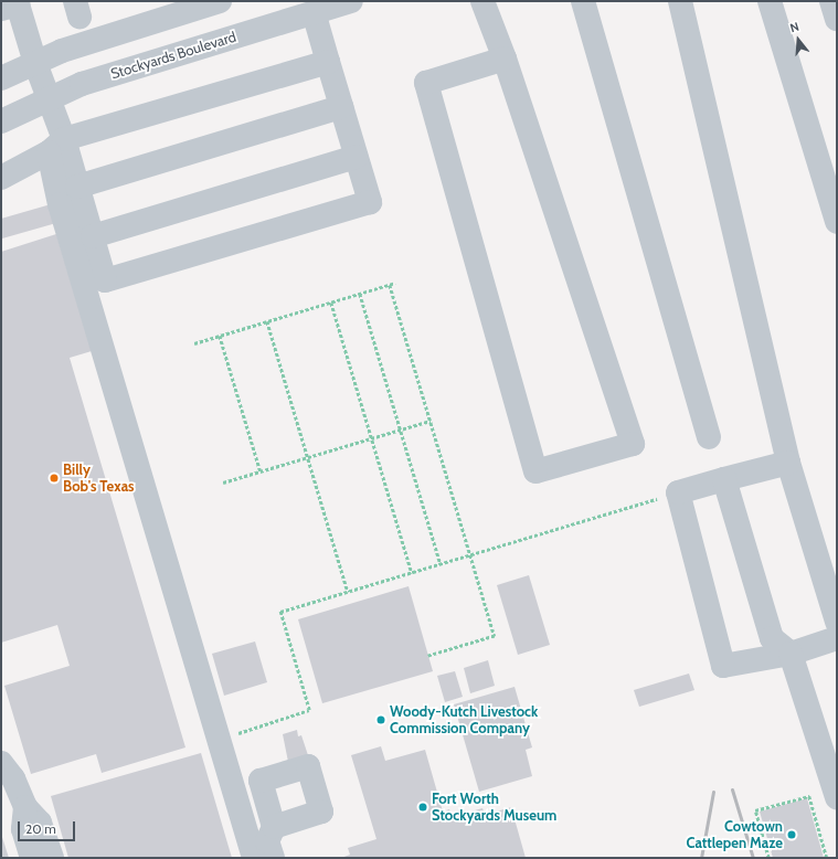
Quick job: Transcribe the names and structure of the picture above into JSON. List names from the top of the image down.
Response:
{
  "streets": {
    "street": ["Stockyards Boulevard"]
  },
  "places": [
    "Billy Bob's Texas",
    "Woody-Kutch Livestock Commission Company",
    "Fort Worth Stockyards Museum",
    "Cowtown Cattlepen Maze"
  ],
  "scale_bar": "20 m",
  "north": "top"
}
